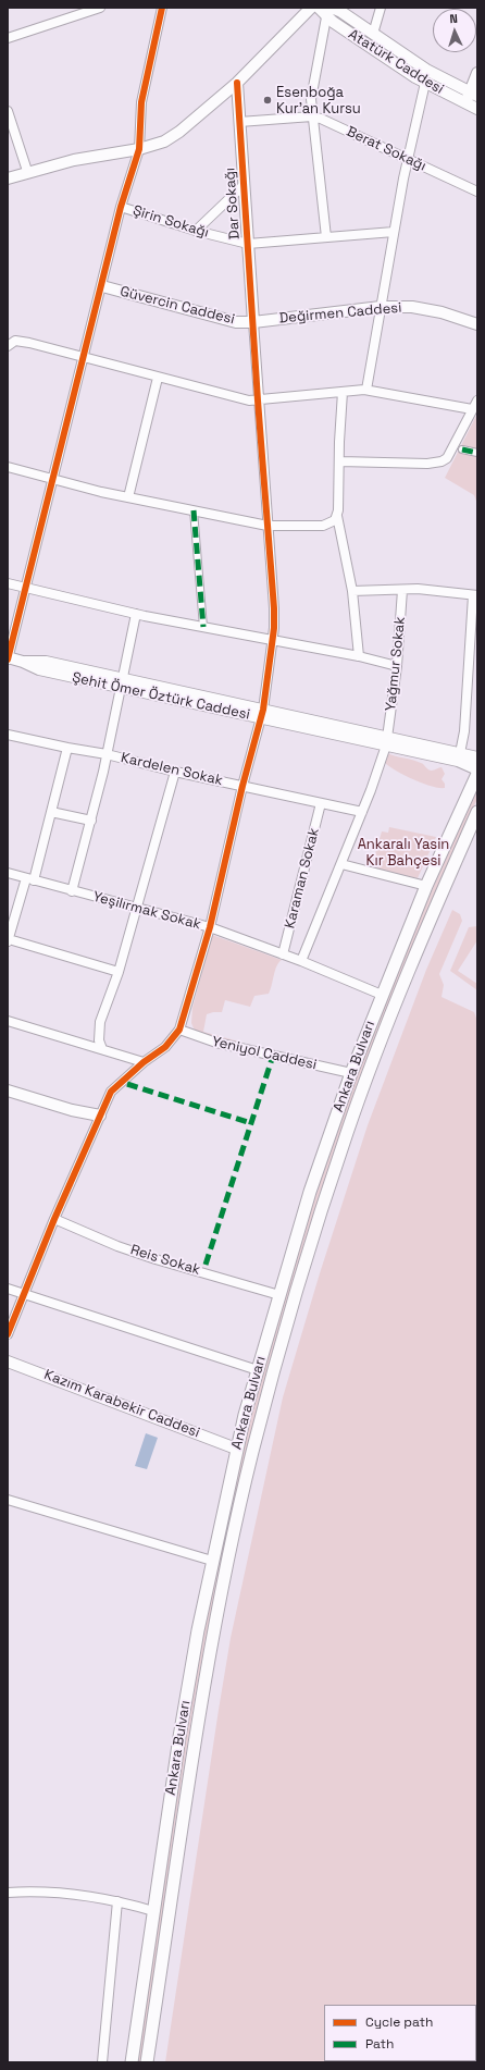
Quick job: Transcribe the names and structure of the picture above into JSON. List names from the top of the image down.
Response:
{
  "streets": {
    "main road": ["Ankara Bulvarı"],
    "street": [
      "Atatürk Caddesi",
      "Berat Sokağı",
      "Dar Sokağı",
      "Şirin Sokağı",
      "Güvercin Caddesi",
      "Değirmen Caddesi",
      "Yağmur Sokak",
      "Şehit Ömer Öztürk Caddesi",
      "Kardelen Sokak",
      "Karaman Sokak",
      "Yeşilırmak Sokak",
      "Yeniyol Caddesi",
      "Reis Sokak",
      "Kazım Karabekir Caddesi"
    ]
  },
  "crossings": [
    ["Berat Sokağı", "Dar Sokağı"],
    ["Dar Sokağı", "Şirin Sokağı"],
    ["Dar Sokağı", "Güvercin Caddesi"],
    ["Dar Sokağı", "Değirmen Caddesi"],
    ["Güvercin Caddesi", "Değirmen Caddesi"],
    ["Yağmur Sokak", "Şehit Ömer Öztürk Caddesi"],
    ["Yağmur Sokak", "Kardelen Sokak"],
    ["Yağmur Sokak", "Yeşilırmak Sokak"],
    ["Kardelen Sokak", "Karaman Sokak"],
    ["Karaman Sokak", "Yeşilırmak Sokak"],
    ["Yeşilırmak Sokak", "Ankara Bulvarı"],
    ["Yeniyol Caddesi", "Ankara Bulvarı"],
    ["Ankara Bulvarı", "Reis Sokak"],
    ["Ankara Bulvarı", "Kazım Karabekir Caddesi"]
  ],
  "parks": ["Ankaralı Yasin Kır Bahçesi"],
  "places": ["Esenboğa Kur'an Kursu"],
  "legend": ["Cycle path", "Path"],
  "north": "top"
}
